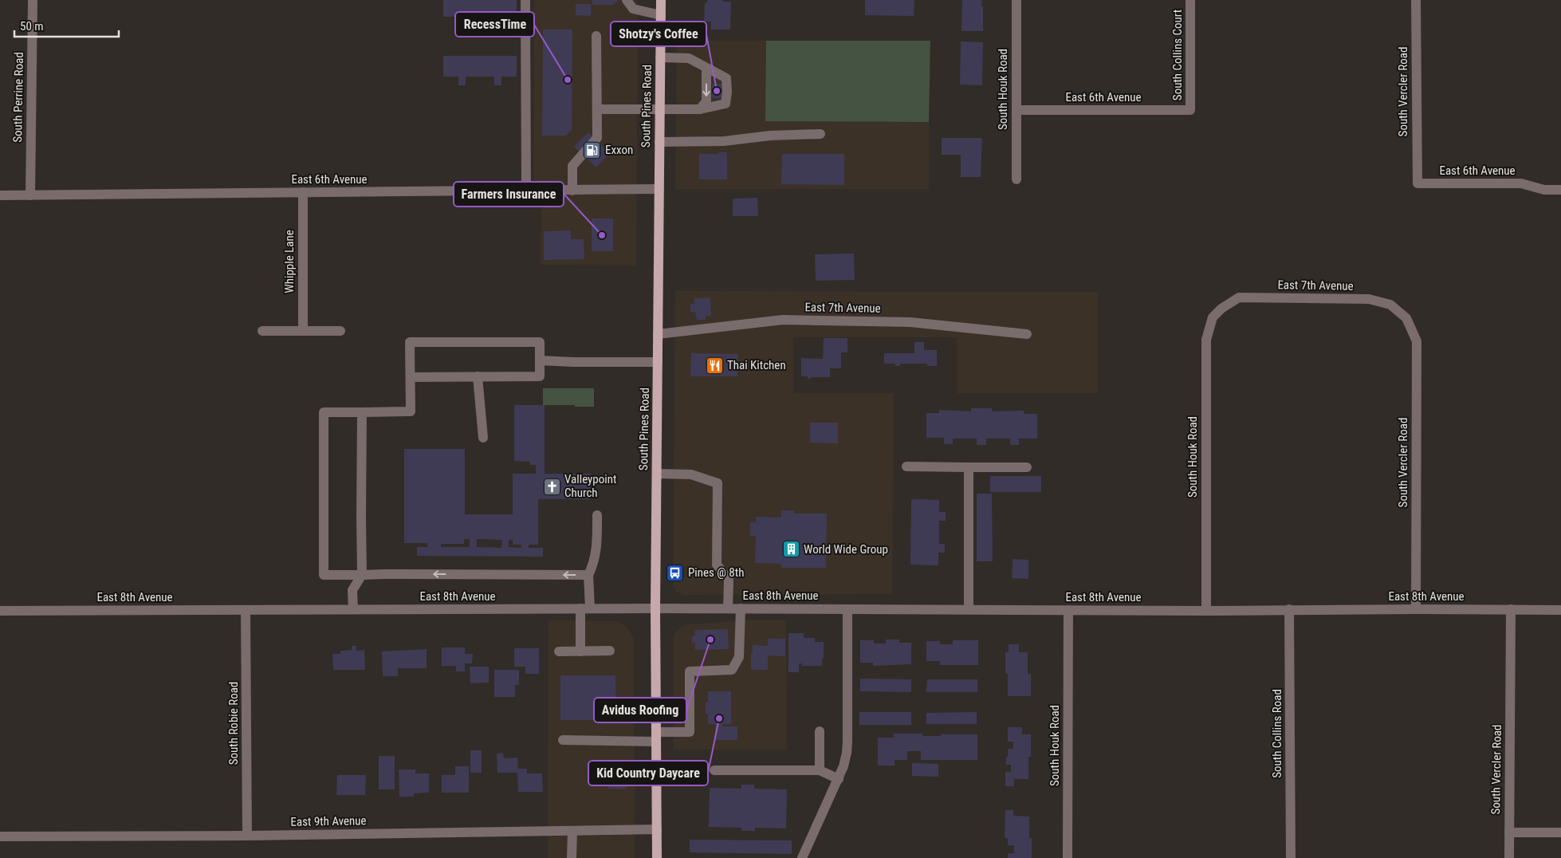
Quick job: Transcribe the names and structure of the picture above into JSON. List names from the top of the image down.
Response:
{
  "streets": {
    "main road": ["South Pines Road"],
    "street": [
      "South Collins Court",
      "South Houk Road",
      "South Vercler Road",
      "South Perrine Road",
      "East 6th Avenue",
      "Whipple Lane",
      "East 7th Avenue",
      "East 8th Avenue",
      "South Robie Road",
      "South Collins Road",
      "East 9th Avenue"
    ]
  },
  "crossings": [
    ["South Collins Court", "East 6th Avenue"],
    ["South Houk Road", "East 6th Avenue"],
    ["South Houk Road", "East 7th Avenue"],
    ["South Houk Road", "East 8th Avenue"],
    ["South Vercler Road", "East 6th Avenue"],
    ["South Vercler Road", "East 7th Avenue"],
    ["South Vercler Road", "East 8th Avenue"],
    ["South Perrine Road", "East 6th Avenue"],
    ["East 6th Avenue", "South Pines Road"],
    ["East 6th Avenue", "Whipple Lane"],
    ["South Pines Road", "East 7th Avenue"],
    ["South Pines Road", "East 8th Avenue"],
    ["South Pines Road", "East 9th Avenue"],
    ["East 8th Avenue", "South Robie Road"],
    ["East 8th Avenue", "South Collins Road"],
    ["South Robie Road", "East 9th Avenue"]
  ],
  "places": {
    "other": [
      "RecessTime",
      "Shotzy's Coffee",
      "Farmers Insurance",
      "Avidus Roofing",
      "Kid Country Daycare"
    ],
    "fuel station": ["Exxon"],
    "restaurant": ["Thai Kitchen"],
    "church": ["Valleypoint Church"],
    "building": ["World Wide Group"],
    "bus stop": ["Pines @ 8th"]
  },
  "scale_bar": "50 m"
}
